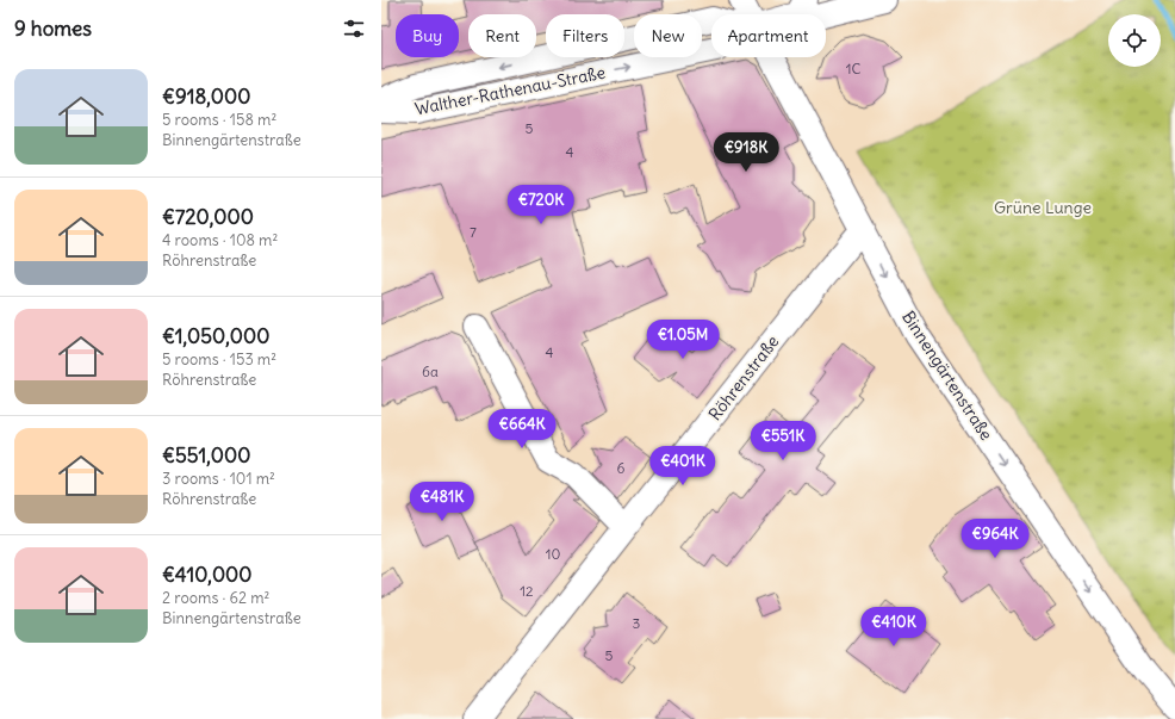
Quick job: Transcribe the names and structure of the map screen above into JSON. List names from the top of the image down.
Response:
{
  "streets": {
    "street": ["Walther-Rathenau-Straße", "Binnengärtenstraße", "Röhrenstraße"]
  },
  "crossings": [
    ["Binnengärtenstraße", "Röhrenstraße"]
  ],
  "one_way": ["Binnengärtenstraße"],
  "parks": ["Grüne Lunge"],
  "house_numbers": [
    "1C",
    "5",
    "4",
    "7",
    "4",
    "6a",
    "6",
    "10",
    "12",
    "3",
    "5"
  ],
  "page": {
    "heading": "9 homes",
    "chip": [
      "Buy",
      "Rent",
      "Filters",
      "New",
      "Apartment"
    ],
    "list": [
      {
        "name": "€918,000",
        "note": "5 rooms · 158 m² · Binnengärtenstraße"
      },
      {
        "name": "€720,000",
        "note": "4 rooms · 108 m² · Röhrenstraße"
      },
      {
        "name": "€1,050,000",
        "note": "5 rooms · 153 m² · Röhrenstraße"
      },
      {
        "name": "€551,000",
        "note": "3 rooms · 101 m² · Röhrenstraße"
      },
      {
        "name": "€410,000",
        "note": "2 rooms · 62 m² · Binnengärtenstraße"
      }
    ],
    "price": [
      "€918K",
      "€720K",
      "€1.05M",
      "€664K",
      "€551K",
      "€401K",
      "€481K",
      "€964K",
      "€410K"
    ]
  }
}
